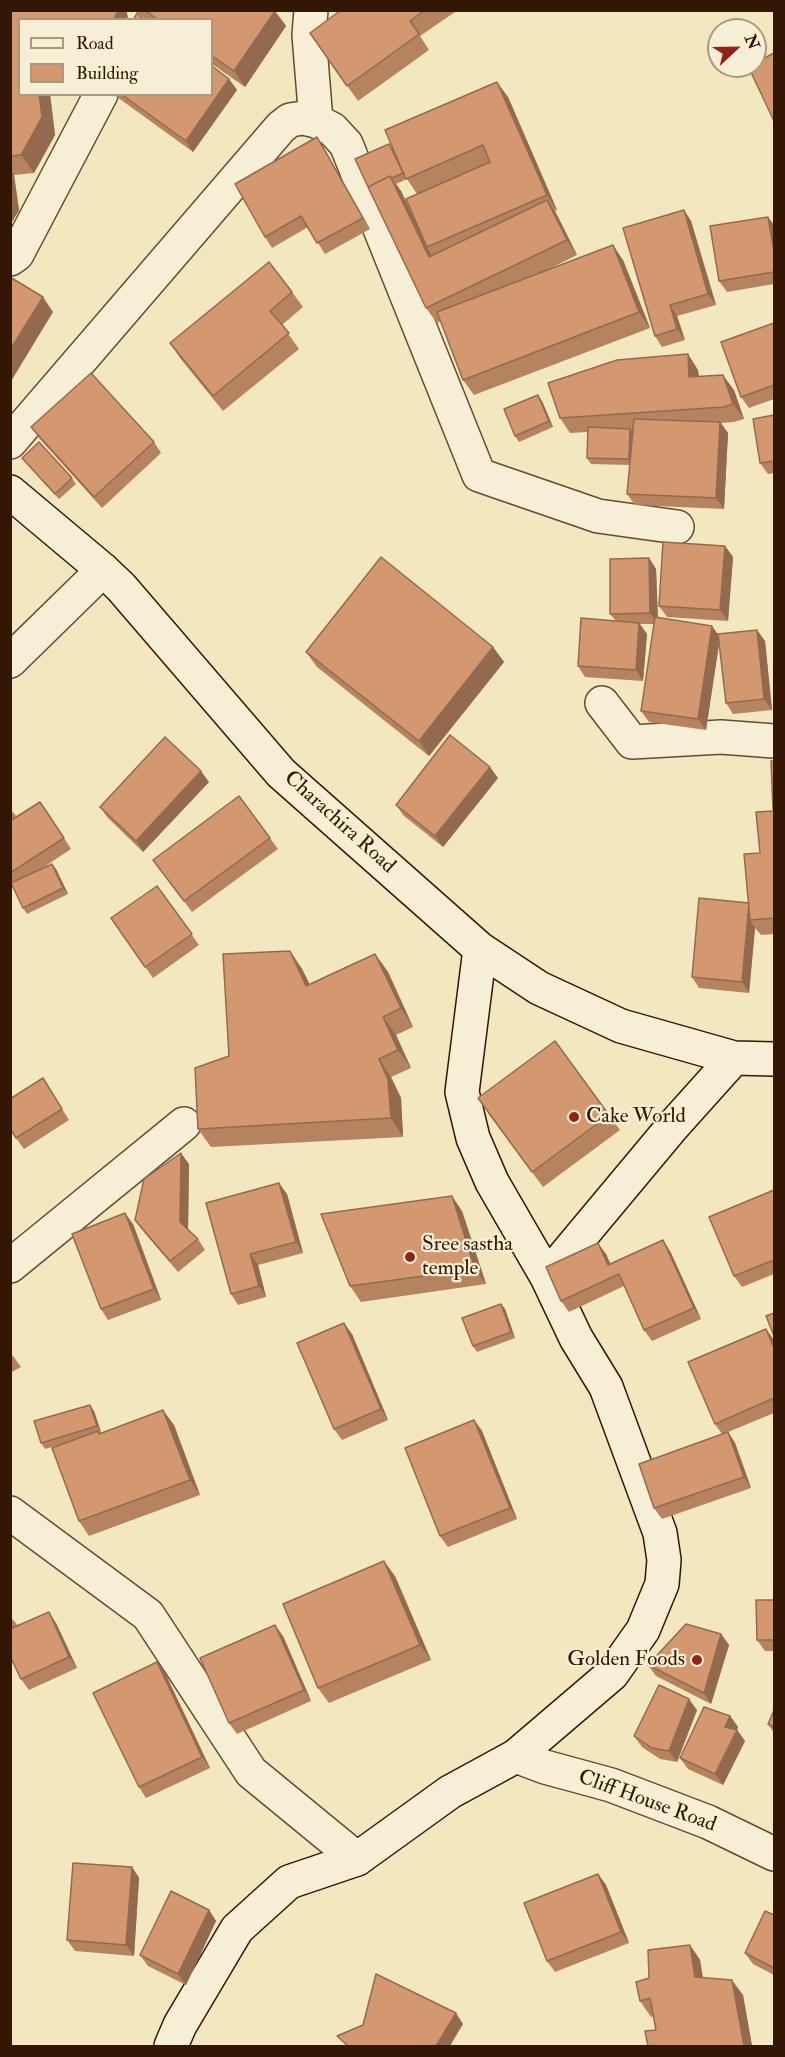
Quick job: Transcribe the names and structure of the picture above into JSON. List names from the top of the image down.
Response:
{
  "streets": {
    "street": ["Charachira Road", "Cliff House Road"]
  },
  "places": ["Cake World", "Sree sastha temple", "Golden Foods"],
  "legend": ["Road", "Building"],
  "north": "right"
}
